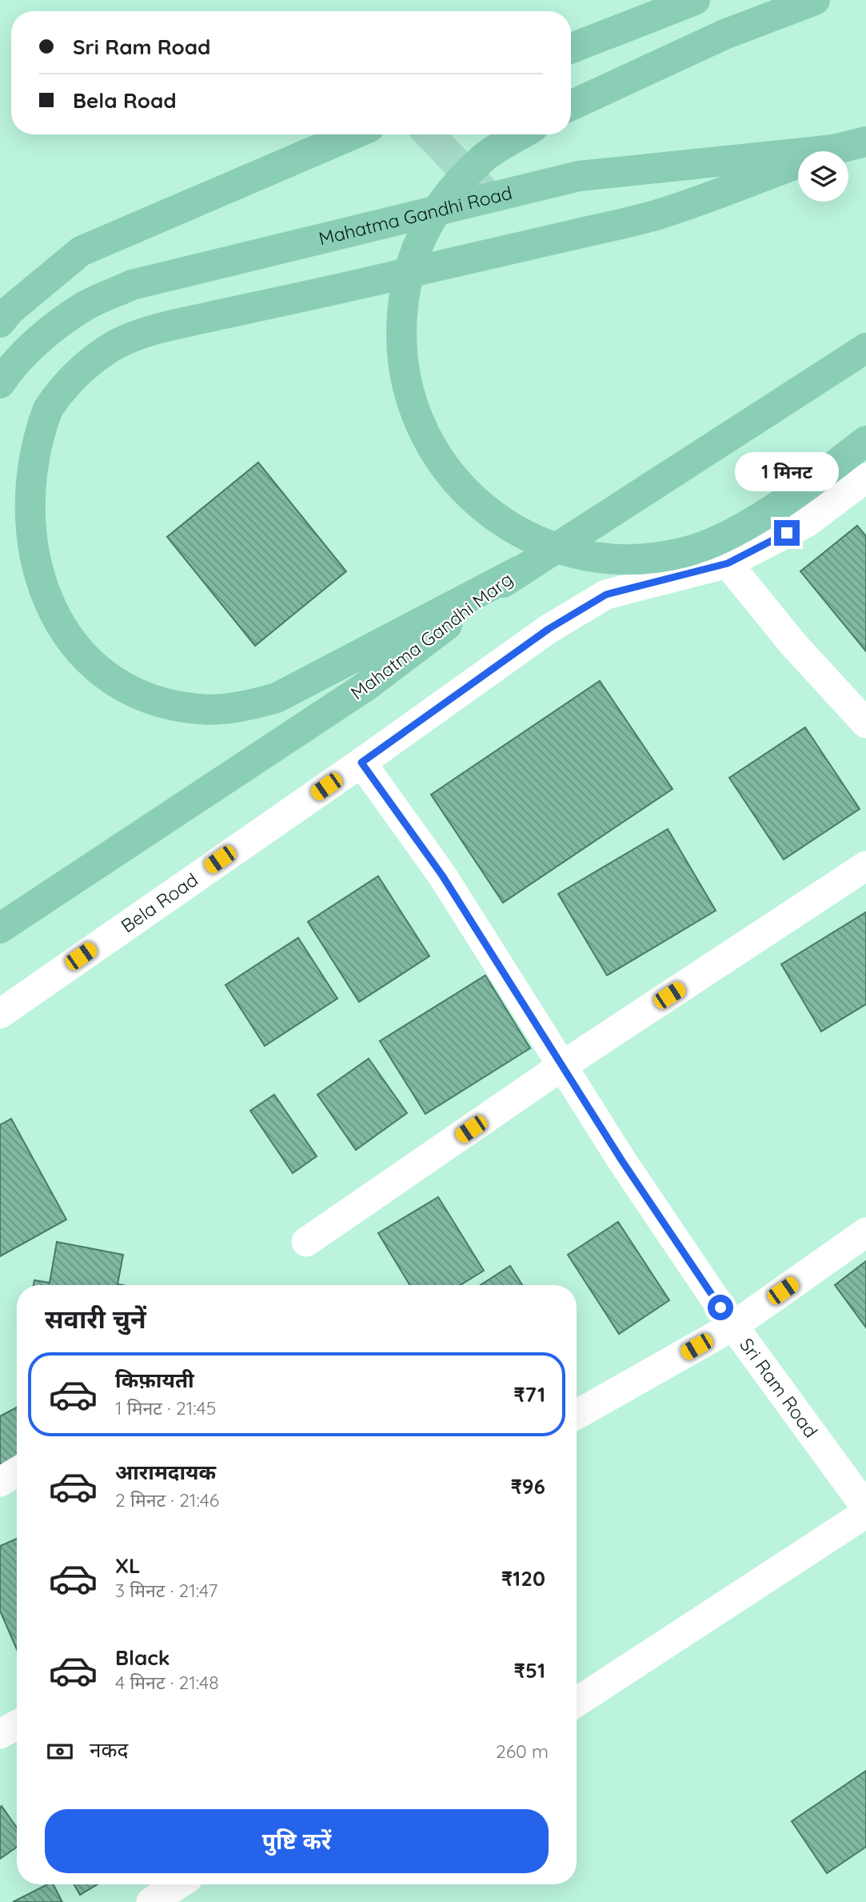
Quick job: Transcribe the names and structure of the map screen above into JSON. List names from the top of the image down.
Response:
{
  "streets": {
    "highway": ["Mahatma Gandhi Road", "Mahatma Gandhi Marg"],
    "street": ["Bela Road", "Sri Ram Road"]
  },
  "crossings": [
    ["Bela Road", "Sri Ram Road"]
  ],
  "page": {
    "banner": ["Sri Ram Road", "Bela Road"],
    "bubble": "1 मिनट",
    "heading": "सवारी चुनें",
    "list": [
      {
        "name": "किफ़ायती",
        "note": "1 मिनट · 21:45",
        "value": "₹71"
      },
      {
        "name": "आरामदायक",
        "note": "2 मिनट · 21:46",
        "value": "₹96"
      },
      {
        "name": "XL",
        "note": "3 मिनट · 21:47",
        "value": "₹120"
      },
      {
        "name": "Black",
        "note": "4 मिनट · 21:48",
        "value": "₹51"
      }
    ],
    "pay": ["नकद", "260 m"],
    "buttons": "पुष्टि करें"
  }
}
